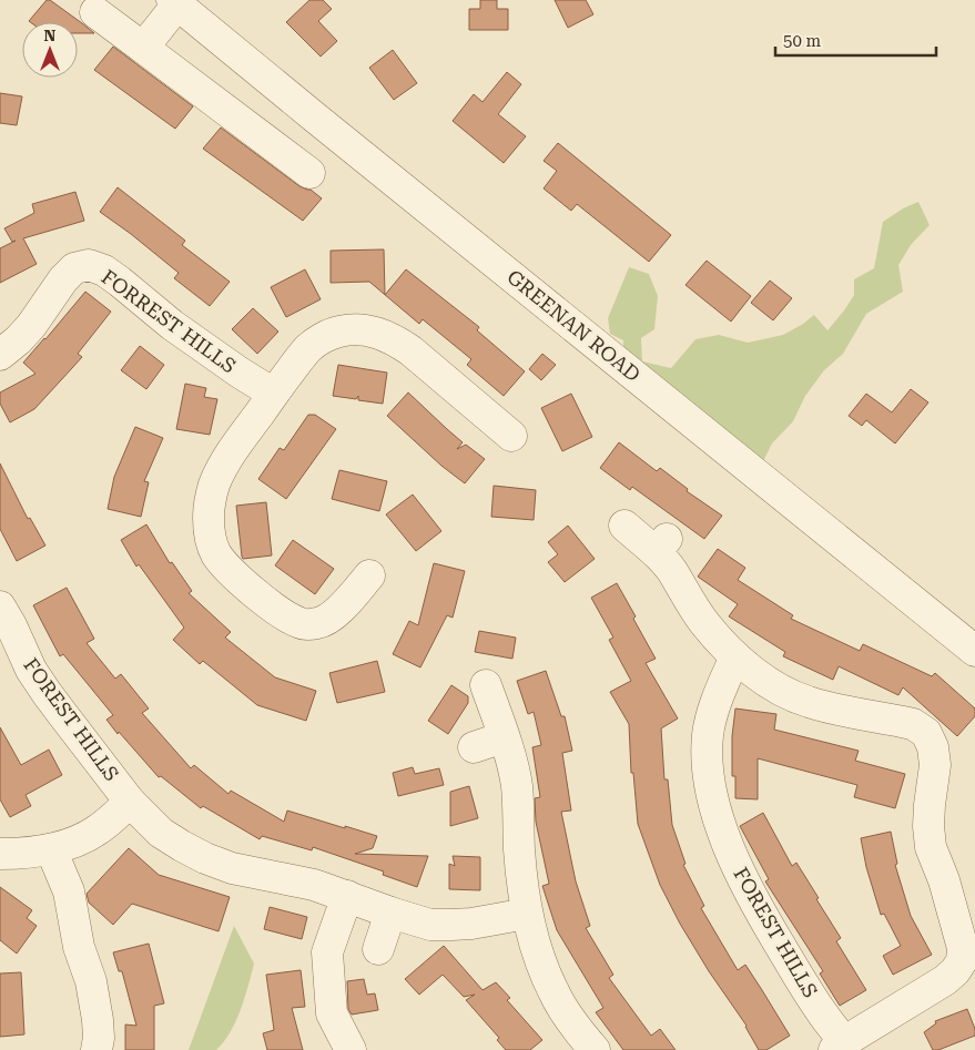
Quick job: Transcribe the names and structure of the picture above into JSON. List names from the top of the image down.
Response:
{
  "streets": {
    "street": ["FORREST HILLS", "GREENAN ROAD", "FOREST HILLS"]
  },
  "scale_bar": "50 m",
  "north": "top"
}
